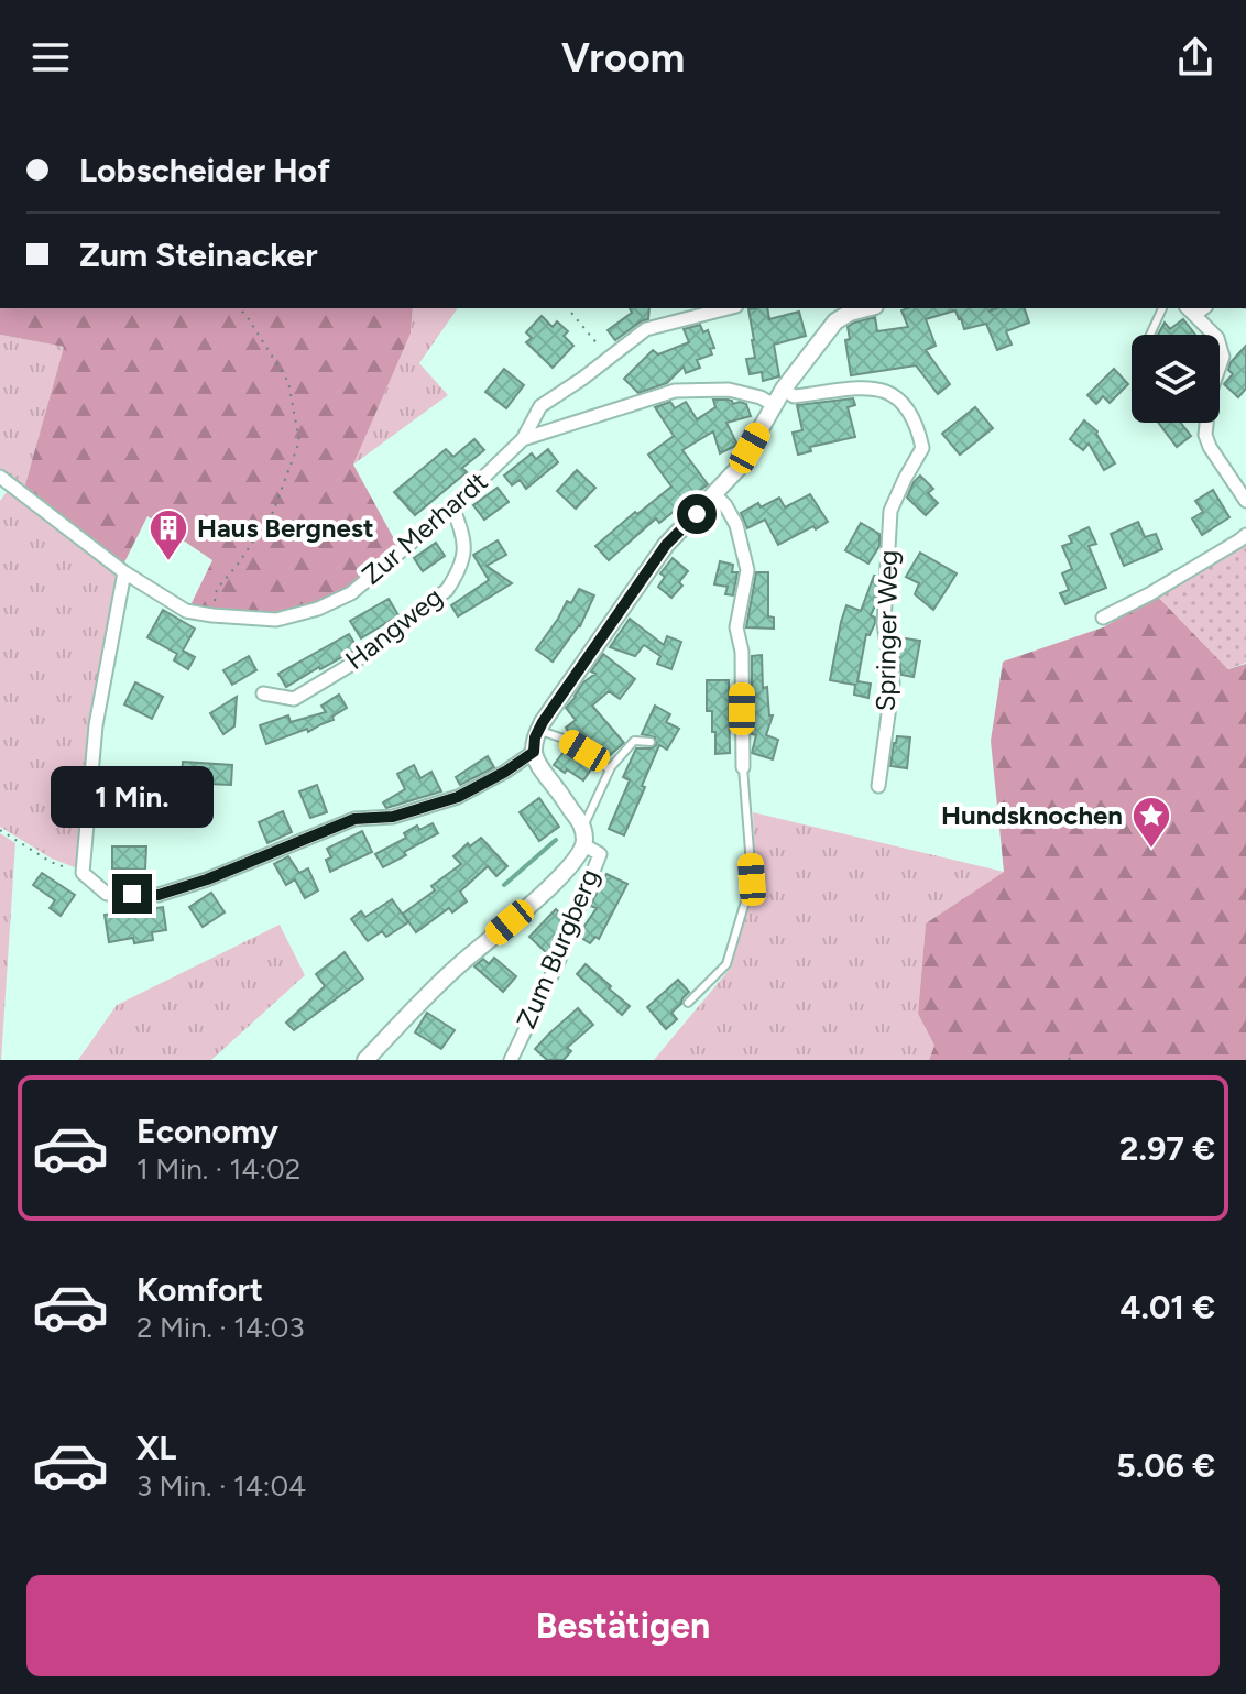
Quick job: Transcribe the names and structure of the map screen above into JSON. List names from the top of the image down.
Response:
{
  "streets": {
    "street": [
      "Zur Merhardt",
      "Hangweg",
      "Springer Weg",
      "Zum Burgberg"
    ]
  },
  "crossings": [
    ["Zur Merhardt", "Hangweg"]
  ],
  "places": {
    "building": ["Haus Bergnest"],
    "place": ["Hundsknochen"]
  },
  "page": {
    "header": "Vroom",
    "banner": ["Lobscheider Hof", "Zum Steinacker"],
    "bubble": "1 Min.",
    "list": [
      {
        "name": "Economy",
        "note": "1 Min. · 14:02",
        "value": "2.97 €"
      },
      {
        "name": "Komfort",
        "note": "2 Min. · 14:03",
        "value": "4.01 €"
      },
      {
        "name": "XL",
        "note": "3 Min. · 14:04",
        "value": "5.06 €"
      }
    ],
    "buttons": "Bestätigen"
  }
}
